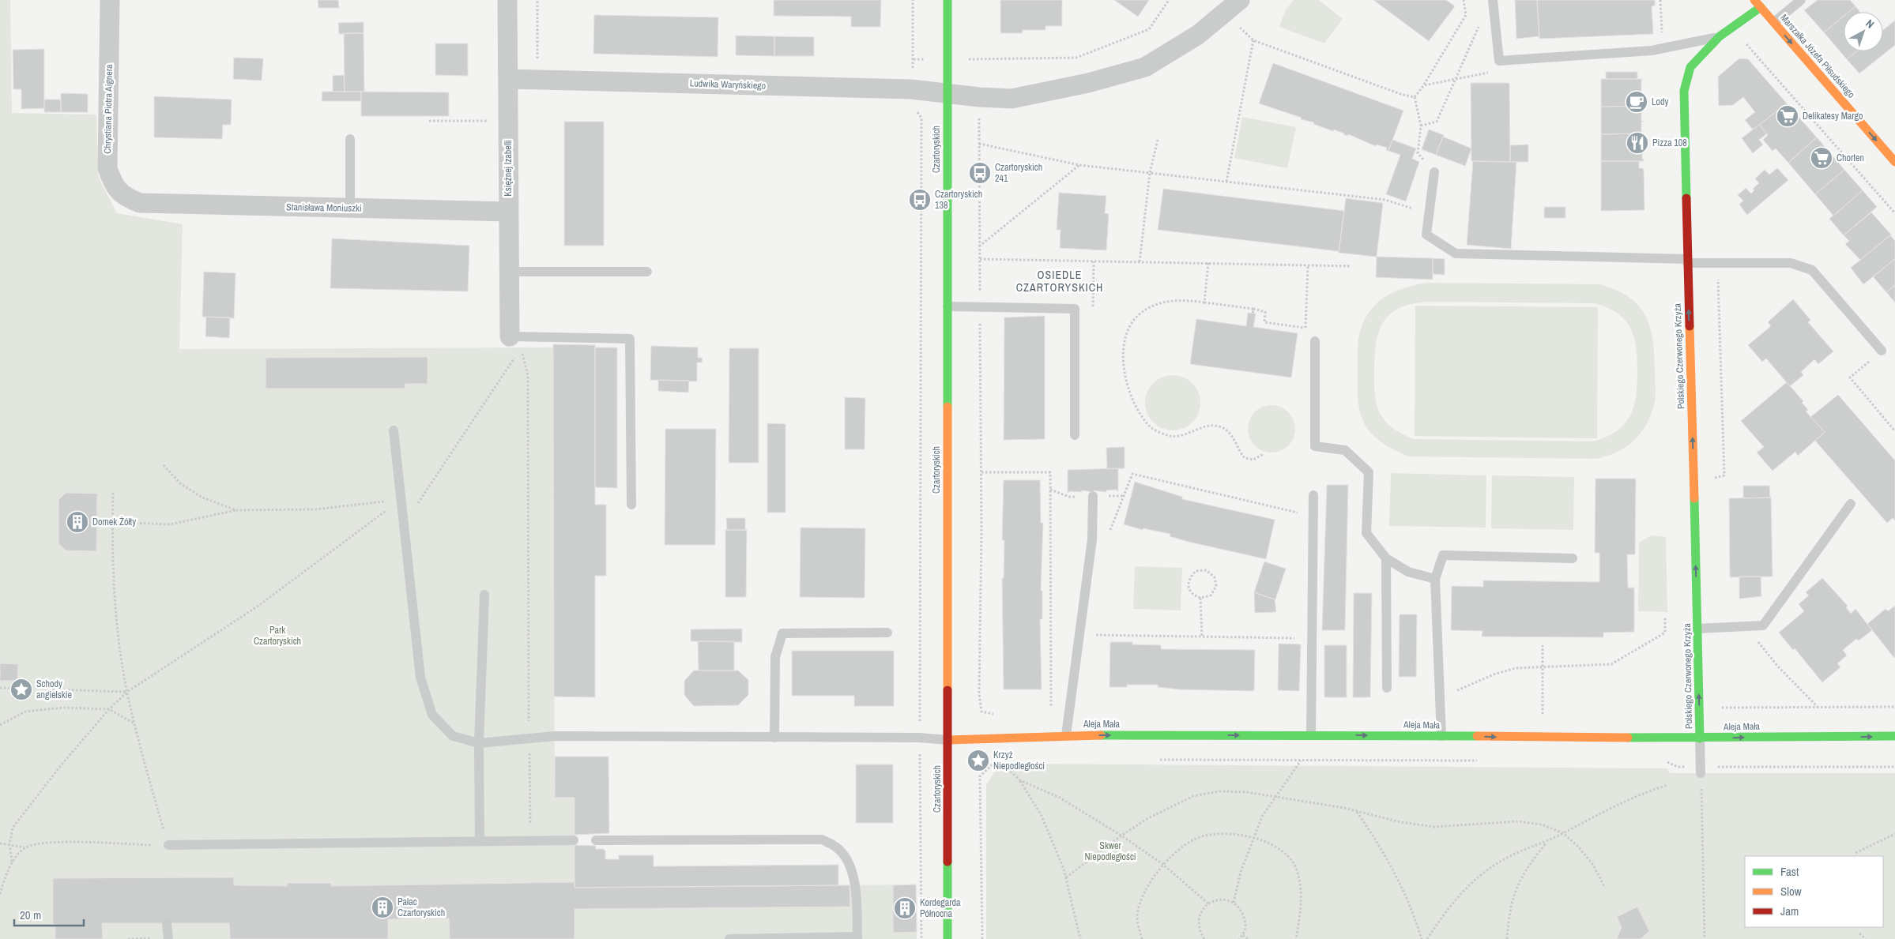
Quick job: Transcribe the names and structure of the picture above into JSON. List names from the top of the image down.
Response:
{
  "streets": {
    "street": [
      "Marszałka Józefa Piłsudskiego",
      "Ludwika Waryńskiego",
      "Chrystiana Piotra Aignera",
      "Czartoryskich",
      "Księżnej Izabelli",
      "Stanisława Moniuszki",
      "Polskiego Czerwonego Krzyża",
      "Aleja Mała"
    ]
  },
  "crossings": [
    ["Marszałka Józefa Piłsudskiego", "Polskiego Czerwonego Krzyża"],
    ["Ludwika Waryńskiego", "Czartoryskich"],
    ["Ludwika Waryńskiego", "Księżnej Izabelli"],
    ["Chrystiana Piotra Aignera", "Stanisława Moniuszki"],
    ["Czartoryskich", "Aleja Mała"],
    ["Księżnej Izabelli", "Stanisława Moniuszki"],
    ["Polskiego Czerwonego Krzyża", "Aleja Mała"]
  ],
  "one_way": ["Marszałka Józefa Piłsudskiego", "Polskiego Czerwonego Krzyża", "Aleja Mała"],
  "districts": ["OSIEDLE CZARTORYSKICH"],
  "parks": ["Park Czartoryskich", "Skwer Niepodległości"],
  "places": {
    "cafe": ["Lody"],
    "supermarket": ["Delikatesy Margo", "Chorten"],
    "restaurant": ["Pizza 108"],
    "bus stop": ["Czartoryskich 241", "Czartoryskich 138"],
    "building": ["Domek Żółty", "Pałac Czartoryskich", "Kordegarda Północna"],
    "place": ["Schody angielskie", "Krzyż Niepodległości"]
  },
  "legend": ["Fast", "Slow", "Jam"],
  "scale_bar": "20 m",
  "north": "top right"
}
